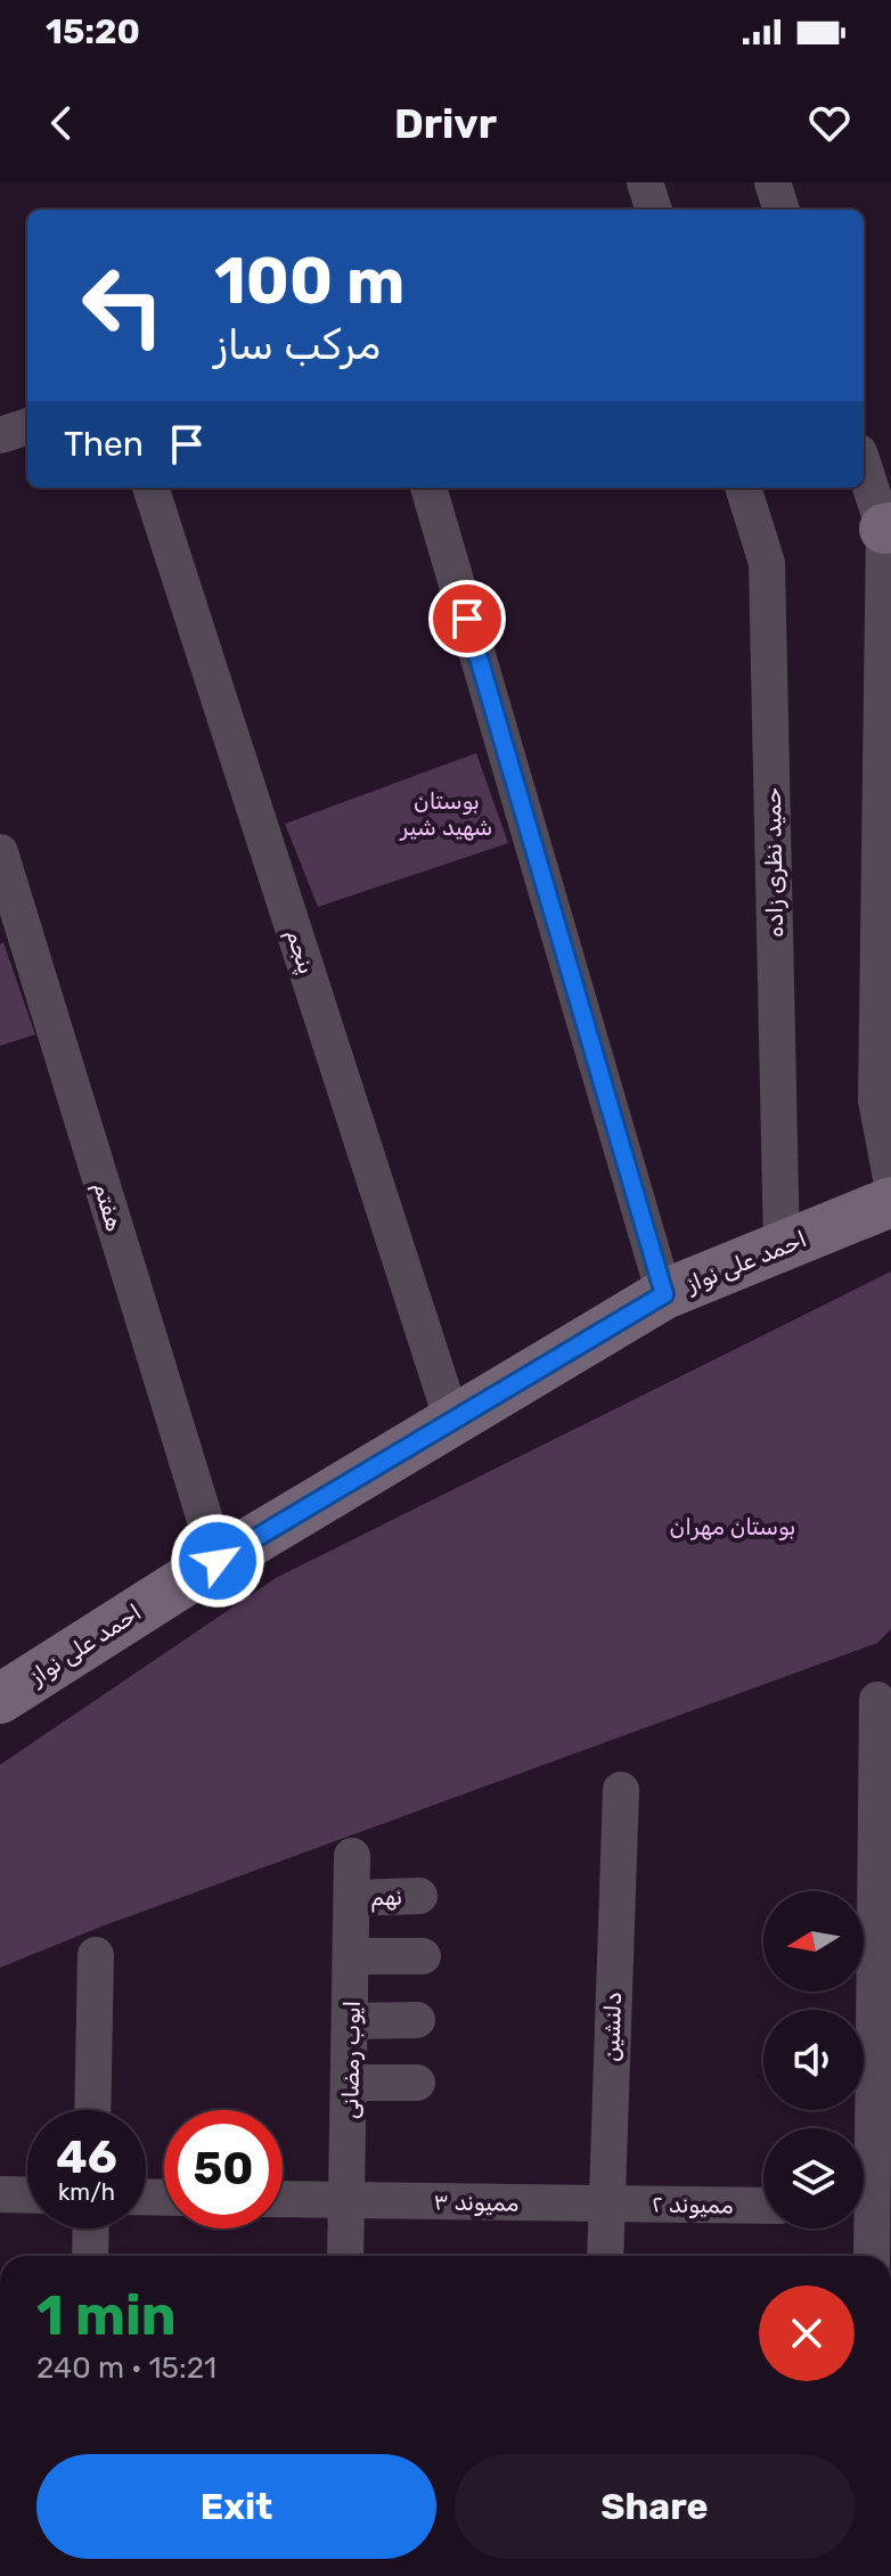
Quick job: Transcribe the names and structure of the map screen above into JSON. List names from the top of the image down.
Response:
{
  "streets": {
    "main road": ["احمد علی نواز"],
    "street": [
      "حمید نظری زاده",
      "پنجم",
      "هفتم",
      "نهم",
      "دلنشین",
      "ایوب رمضانی",
      "ممیوند ۳",
      "ممیوند ۲"
    ]
  },
  "crossings": [
    ["حمید نظری زاده", "احمد علی نواز"],
    ["پنجم", "احمد علی نواز"],
    ["هفتم", "احمد علی نواز"],
    ["نهم", "ایوب رمضانی"],
    ["دلنشین", "ممیوند ۳"],
    ["دلنشین", "ممیوند ۲"],
    ["ایوب رمضانی", "ممیوند ۳"],
    ["ممیوند ۳", "ممیوند ۲"]
  ],
  "parks": ["بوستان شهید شیر", "بوستان مهران"],
  "north": "left",
  "page": {
    "status": "15:20",
    "header": "Drivr",
    "turn": ["100 m", "مرکب ساز"],
    "then": "Then",
    "speed": "46 km/h",
    "limit": "50",
    "heading": ["1 min", "240 m · 15:21"],
    "buttons": ["Exit", "Share"]
  }
}
